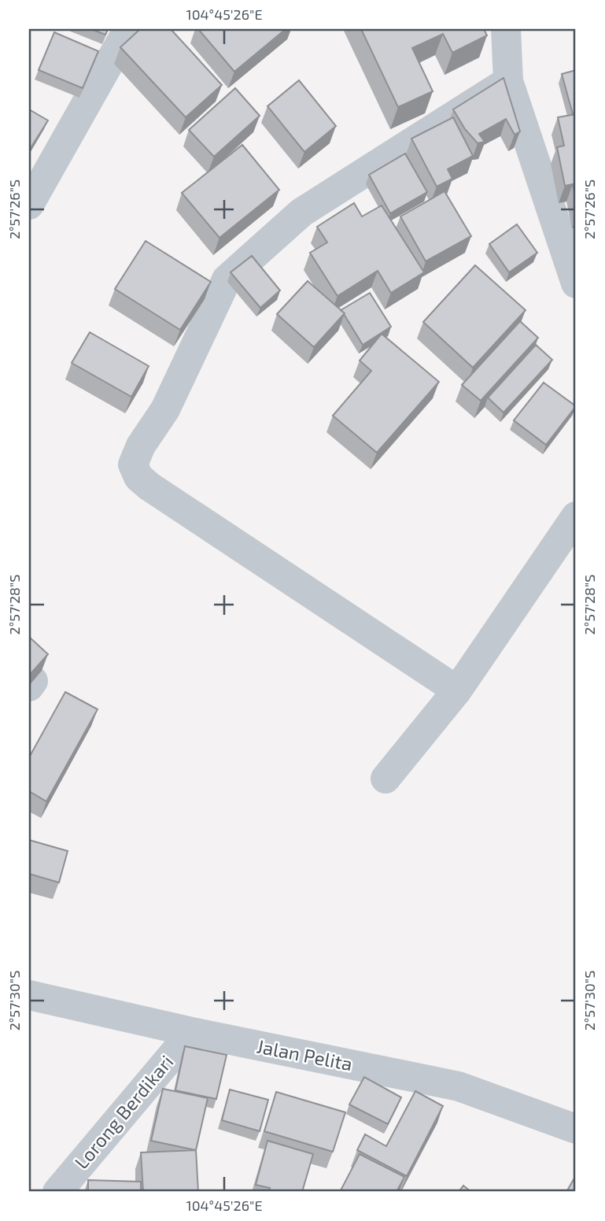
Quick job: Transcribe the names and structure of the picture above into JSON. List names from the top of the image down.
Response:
{
  "streets": {
    "street": ["Jalan Pelita", "Lorong Berdikari"]
  },
  "crossings": [
    ["Jalan Pelita", "Lorong Berdikari"]
  ],
  "coordinates": [
    "104°45'26\"E",
    "2°57'26\"S",
    "2°57'28\"S",
    "2°57'30\"S"
  ]
}
